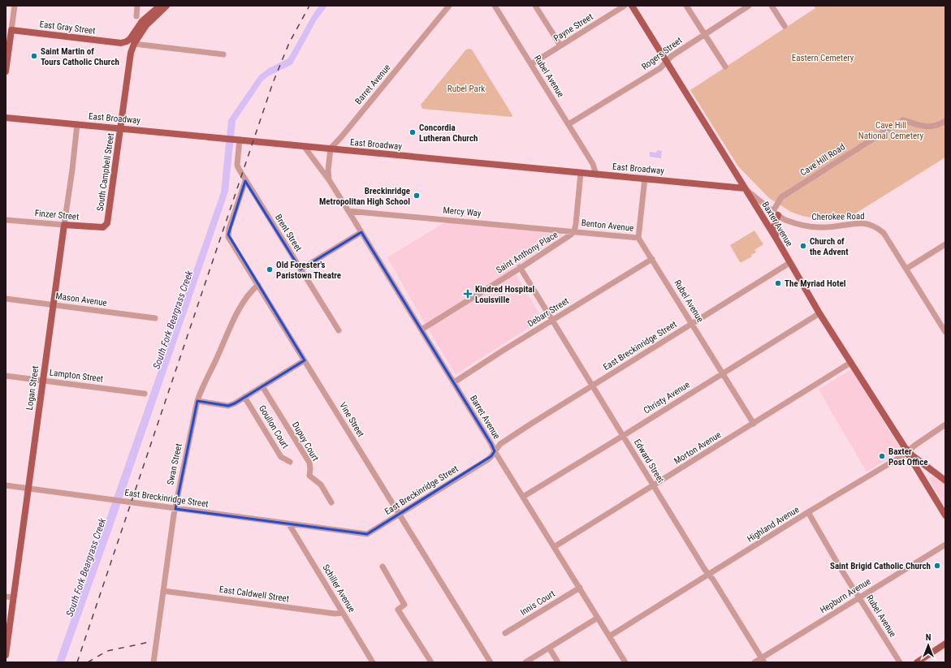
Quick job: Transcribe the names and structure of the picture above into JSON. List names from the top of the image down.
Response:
{
  "streets": {
    "main road": [
      "East Gray Street",
      "East Broadway",
      "South Campbell Street",
      "Finzer Street",
      "Baxter Avenue",
      "Logan Street"
    ],
    "street": [
      "Payne Street",
      "Rogers Street",
      "Rubel Avenue",
      "Barret Avenue",
      "Cave Hill Road",
      "Mercy Way",
      "Cherokee Road",
      "Benton Avenue",
      "Brent Street",
      "Saint Anthony Place",
      "Mason Avenue",
      "Debarr Street",
      "East Breckinridge Street",
      "Lampton Street",
      "Christy Avenue",
      "Vine Street",
      "Goullon Court",
      "Dupuy Court",
      "Morton Avenue",
      "Edward Street",
      "Swan Street",
      "Highland Avenue",
      "Schiller Avenue",
      "East Caldwell Street",
      "Hepburn Avenue",
      "Innis Court"
    ]
  },
  "crossings": [
    ["East Gray Street", "South Campbell Street"],
    ["Payne Street", "Rubel Avenue"],
    ["Rogers Street", "Rubel Avenue"],
    ["Rogers Street", "Baxter Avenue"],
    ["Rubel Avenue", "East Broadway"],
    ["Rubel Avenue", "Benton Avenue"],
    ["Rubel Avenue", "Debarr Street"],
    ["Rubel Avenue", "East Breckinridge Street"],
    ["Rubel Avenue", "Christy Avenue"],
    ["Rubel Avenue", "Morton Avenue"],
    ["Rubel Avenue", "Highland Avenue"],
    ["Rubel Avenue", "Hepburn Avenue"],
    ["Barret Avenue", "East Broadway"],
    ["Barret Avenue", "Mercy Way"],
    ["Barret Avenue", "Saint Anthony Place"],
    ["Barret Avenue", "Debarr Street"],
    ["Barret Avenue", "East Breckinridge Street"],
    ["Barret Avenue", "Christy Avenue"],
    ["Barret Avenue", "Morton Avenue"],
    ["Barret Avenue", "Highland Avenue"],
    ["Barret Avenue", "Innis Court"],
    ["East Broadway", "South Campbell Street"],
    ["East Broadway", "Cherokee Road"],
    ["East Broadway", "Baxter Avenue"],
    ["East Broadway", "Brent Street"],
    ["East Broadway", "Logan Street"],
    ["Cave Hill Road", "Cherokee Road"],
    ["South Campbell Street", "Finzer Street"],
    ["Mercy Way", "Benton Avenue"],
    ["Mercy Way", "Saint Anthony Place"],
    ["Finzer Street", "Logan Street"],
    ["Cherokee Road", "Baxter Avenue"],
    ["Baxter Avenue", "East Breckinridge Street"],
    ["Baxter Avenue", "Christy Avenue"],
    ["Baxter Avenue", "Morton Avenue"],
    ["Baxter Avenue", "Highland Avenue"],
    ["Benton Avenue", "Saint Anthony Place"],
    ["Brent Street", "Vine Street"],
    ["Saint Anthony Place", "Edward Street"],
    ["Mason Avenue", "Logan Street"],
    ["Debarr Street", "Edward Street"],
    ["East Breckinridge Street", "Logan Street"],
    ["East Breckinridge Street", "Vine Street"],
    ["East Breckinridge Street", "Edward Street"],
    ["East Breckinridge Street", "Swan Street"],
    ["East Breckinridge Street", "Schiller Avenue"],
    ["Lampton Street", "Logan Street"],
    ["Christy Avenue", "Edward Street"],
    ["Vine Street", "Swan Street"],
    ["Morton Avenue", "Edward Street"],
    ["Edward Street", "Highland Avenue"],
    ["Edward Street", "Hepburn Avenue"],
    ["Swan Street", "East Caldwell Street"],
    ["Schiller Avenue", "East Caldwell Street"]
  ],
  "water": ["South Fork Beargrass Creek"],
  "parks": ["Eastern Cemetery", "Rubel Park", "Cave Hill National Cemetery"],
  "places": {
    "other": [
      "Saint Martin of Tours Catholic Church",
      "Concordia Lutheran Church",
      "Breckinridge Metropolitan High School",
      "Church of the Advent",
      "Old Forester's Paristown Theatre",
      "The Myriad Hotel",
      "Baxter Post Office",
      "Saint Brigid Catholic Church"
    ],
    "health": ["Kindred Hospital Louisville"]
  },
  "north": "top"
}
